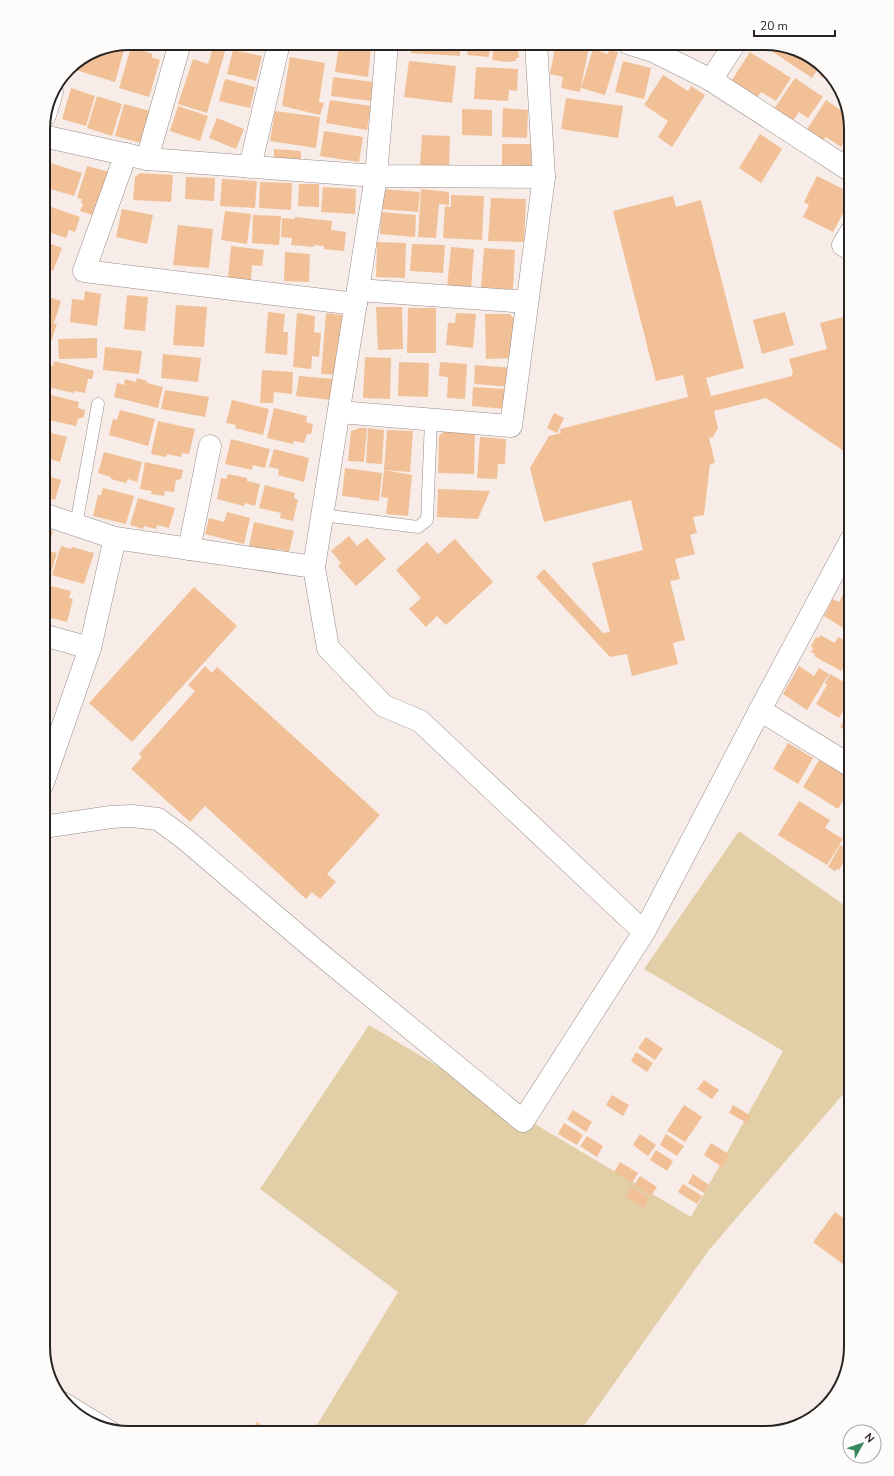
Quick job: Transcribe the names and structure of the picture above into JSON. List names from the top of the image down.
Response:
{
  "scale_bar": "20 m",
  "north": "top right"
}
